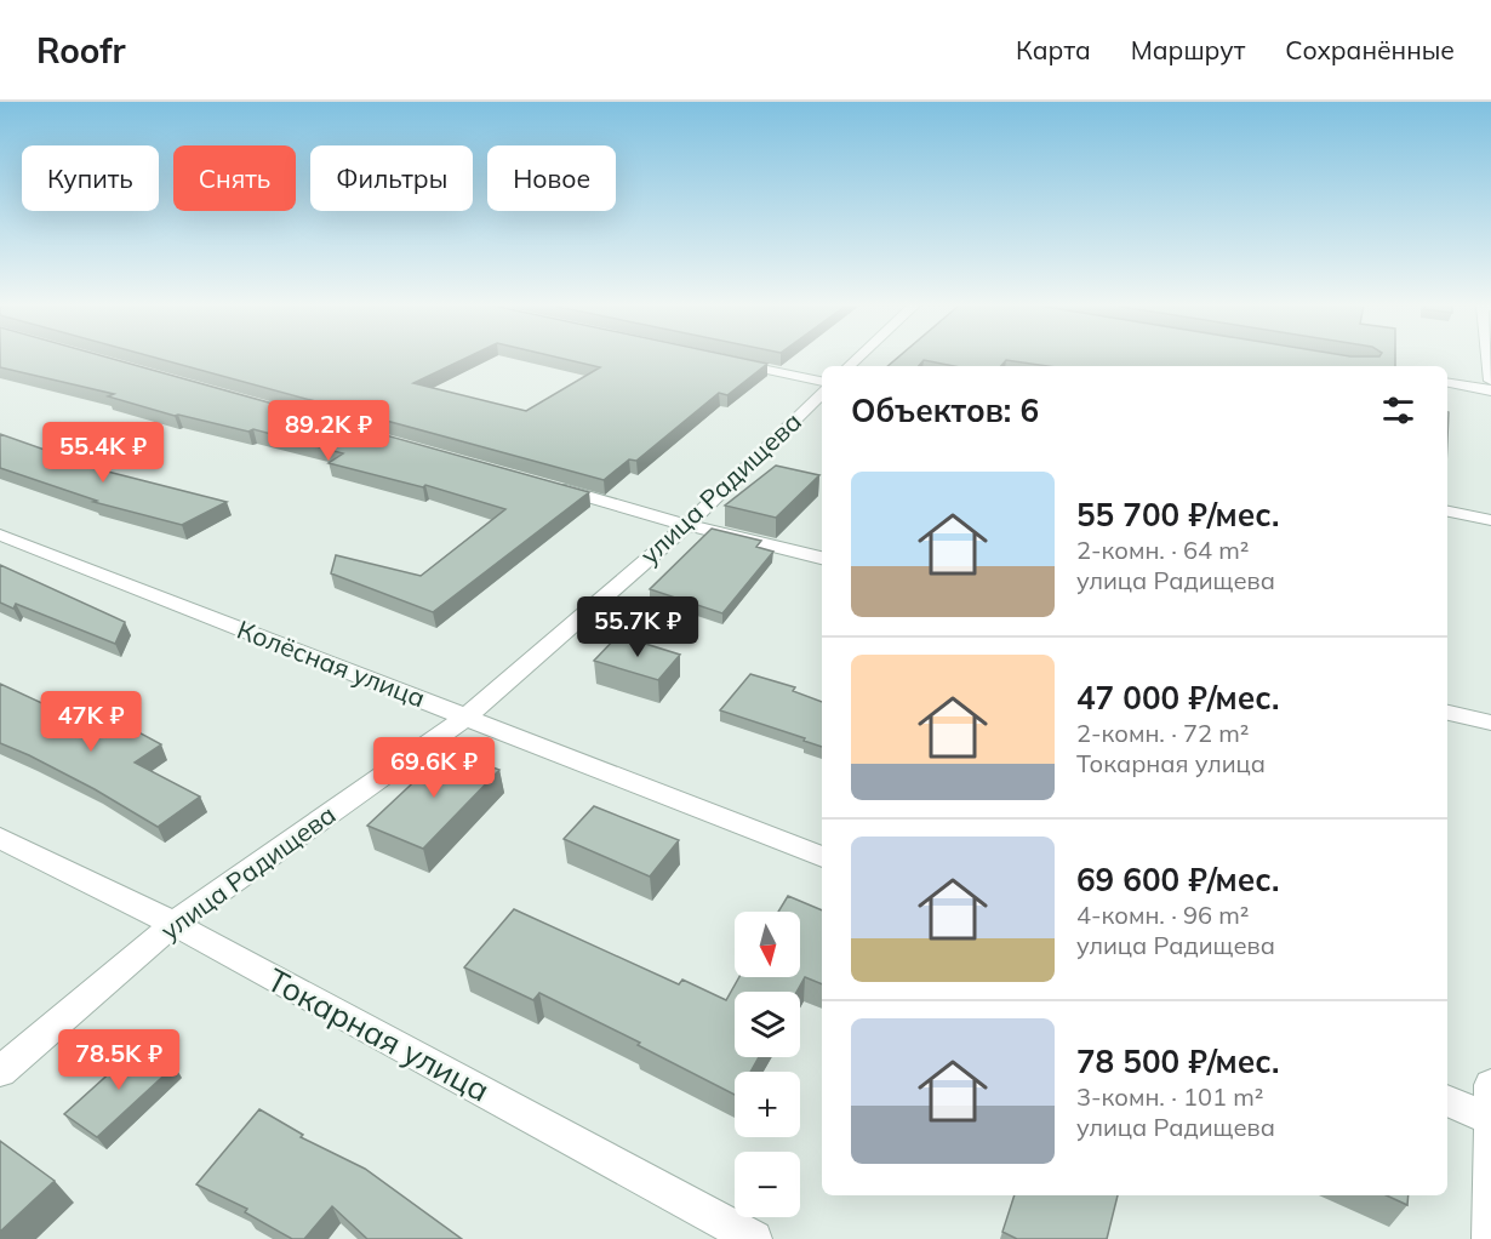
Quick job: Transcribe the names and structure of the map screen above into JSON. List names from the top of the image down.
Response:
{
  "streets": {
    "street": ["улица Радищева", "Колёсная улица", "Токарная улица"]
  },
  "crossings": [
    ["улица Радищева", "Колёсная улица"],
    ["улица Радищева", "Токарная улица"]
  ],
  "north": "bottom",
  "page": {
    "header": "Roofr",
    "nav": ["Карта", "Маршрут", "Сохранённые"],
    "chip": [
      "Купить",
      "Снять",
      "Фильтры",
      "Новое"
    ],
    "heading": "Объектов: 6",
    "price": [
      "89.2K ₽",
      "55.4K ₽",
      "55.7K ₽",
      "47K ₽",
      "69.6K ₽",
      "78.5K ₽"
    ],
    "list": [
      {
        "name": "55 700 ₽/мес.",
        "note": "2-комн. · 64 m² · улица Радищева"
      },
      {
        "name": "47 000 ₽/мес.",
        "note": "2-комн. · 72 m² · Токарная улица"
      },
      {
        "name": "69 600 ₽/мес.",
        "note": "4-комн. · 96 m² · улица Радищева"
      },
      {
        "name": "78 500 ₽/мес.",
        "note": "3-комн. · 101 m² · улица Радищева"
      }
    ],
    "map_buttons": ["+", "−"]
  }
}
